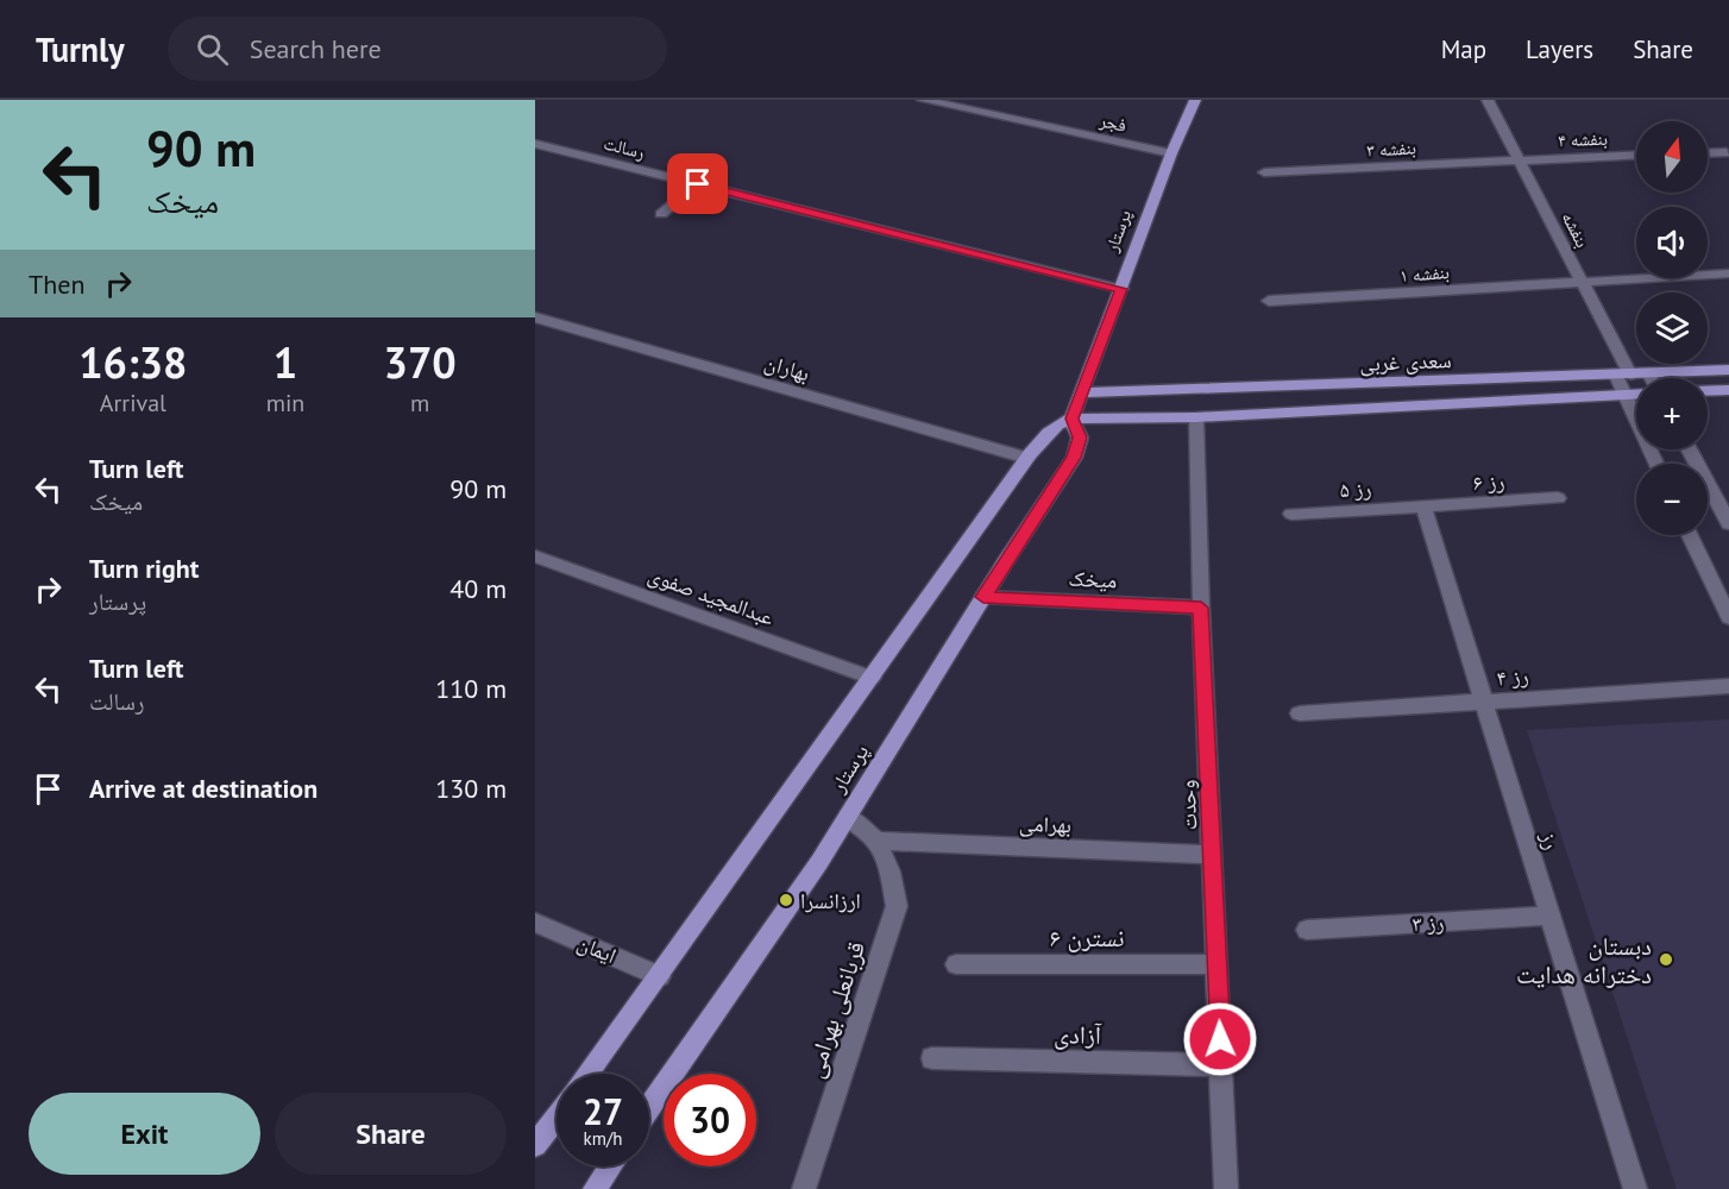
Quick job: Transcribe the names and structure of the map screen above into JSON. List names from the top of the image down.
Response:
{
  "streets": {
    "main road": ["پرستار", "سعدی غربی"],
    "street": [
      "فجر",
      "بنفشه ۴",
      "رسالت",
      "بنفشه ۳",
      "بنفشه",
      "بنفشه ۱",
      "بهاران",
      "رز ۶",
      "رز ۵",
      "میخک",
      "عبدالمجید صفوی",
      "رز ۴",
      "وحدت",
      "بهرامی",
      "رز",
      "رز ۳",
      "نسترن ۶",
      "ایمان",
      "قربانعلی بهرامی",
      "آزادی"
    ]
  },
  "crossings": [
    ["فجر", "پرستار"],
    ["بنفشه ۴", "بنفشه ۳"],
    ["بنفشه ۴", "بنفشه"],
    ["رسالت", "پرستار"],
    ["بنفشه ۳", "بنفشه"],
    ["بنفشه", "بنفشه ۱"],
    ["بنفشه", "سعدی غربی"],
    ["پرستار", "سعدی غربی"],
    ["پرستار", "بهاران"],
    ["پرستار", "میخک"],
    ["پرستار", "عبدالمجید صفوی"],
    ["پرستار", "ایمان"],
    ["پرستار", "قربانعلی بهرامی"],
    ["سعدی غربی", "وحدت"],
    ["رز ۶", "رز ۵"],
    ["رز ۶", "رز"],
    ["رز ۵", "رز"],
    ["میخک", "وحدت"],
    ["رز ۴", "رز"],
    ["وحدت", "بهرامی"],
    ["وحدت", "نسترن ۶"],
    ["وحدت", "آزادی"],
    ["بهرامی", "قربانعلی بهرامی"],
    ["رز", "رز ۳"]
  ],
  "places": ["ارزانسرا", "دبستان دخترانه هدایت"],
  "north": "top",
  "page": {
    "header": "Turnly",
    "search": "Search here",
    "nav": ["Map", "Layers", "Share"],
    "turn": ["90 m", "میخک"],
    "map_buttons": ["+", "−"],
    "then": "Then",
    "eta": [
      "16:38",
      "Arrival",
      "1",
      "min",
      "370",
      "m"
    ],
    "list": [
      {
        "name": "Turn left",
        "note": "میخک",
        "value": "90 m"
      },
      {
        "name": "Turn right",
        "note": "پرستار",
        "value": "40 m"
      },
      {
        "name": "Turn left",
        "note": "رسالت",
        "value": "110 m"
      },
      {
        "name": "Arrive at destination",
        "value": "130 m"
      }
    ],
    "speed": "27 km/h",
    "limit": "30",
    "buttons": ["Exit", "Share"]
  }
}
